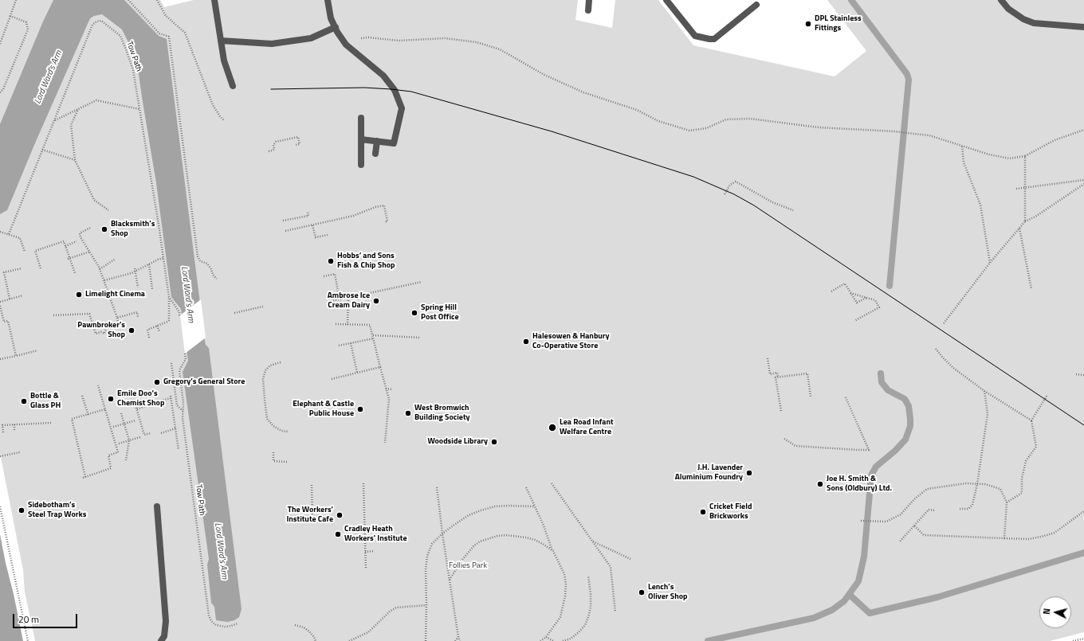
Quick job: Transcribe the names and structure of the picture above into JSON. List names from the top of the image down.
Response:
{
  "streets": {
    "path": ["Tow Path"]
  },
  "water": ["Lord Ward's Arm"],
  "parks": ["Follies Park"],
  "places": [
    "DPL Stainless Fittings",
    "Blacksmith's Shop",
    "Hobbs’ and Sons Fish & Chip Shop",
    "Limelight Cinema",
    "Ambrose Ice Cream Dairy",
    "Spring Hill Post Office",
    "Pawnbroker's Shop",
    "Halesowen & Hanbury Co-Operative Store",
    "Gregory’s General Store",
    "Emile Doo’s Chemist Shop",
    "Bottle & Glass PH",
    "Elephant & Castle Public House",
    "West Bromwich Building Society",
    "Lea Road Infant Welfare Centre",
    "Woodside Library",
    "J.H. Lavender Aluminium Foundry",
    "Joe H. Smith & Sons (Oldbury) Ltd.",
    "Sidebotham’s Steel Trap Works",
    "Cricket Field Brickworks",
    "The Workers' Institute Cafe",
    "Cradley Heath Workers' Institute",
    "Lench's Oliver Shop"
  ],
  "scale_bar": "20 m",
  "north": "left"
}
